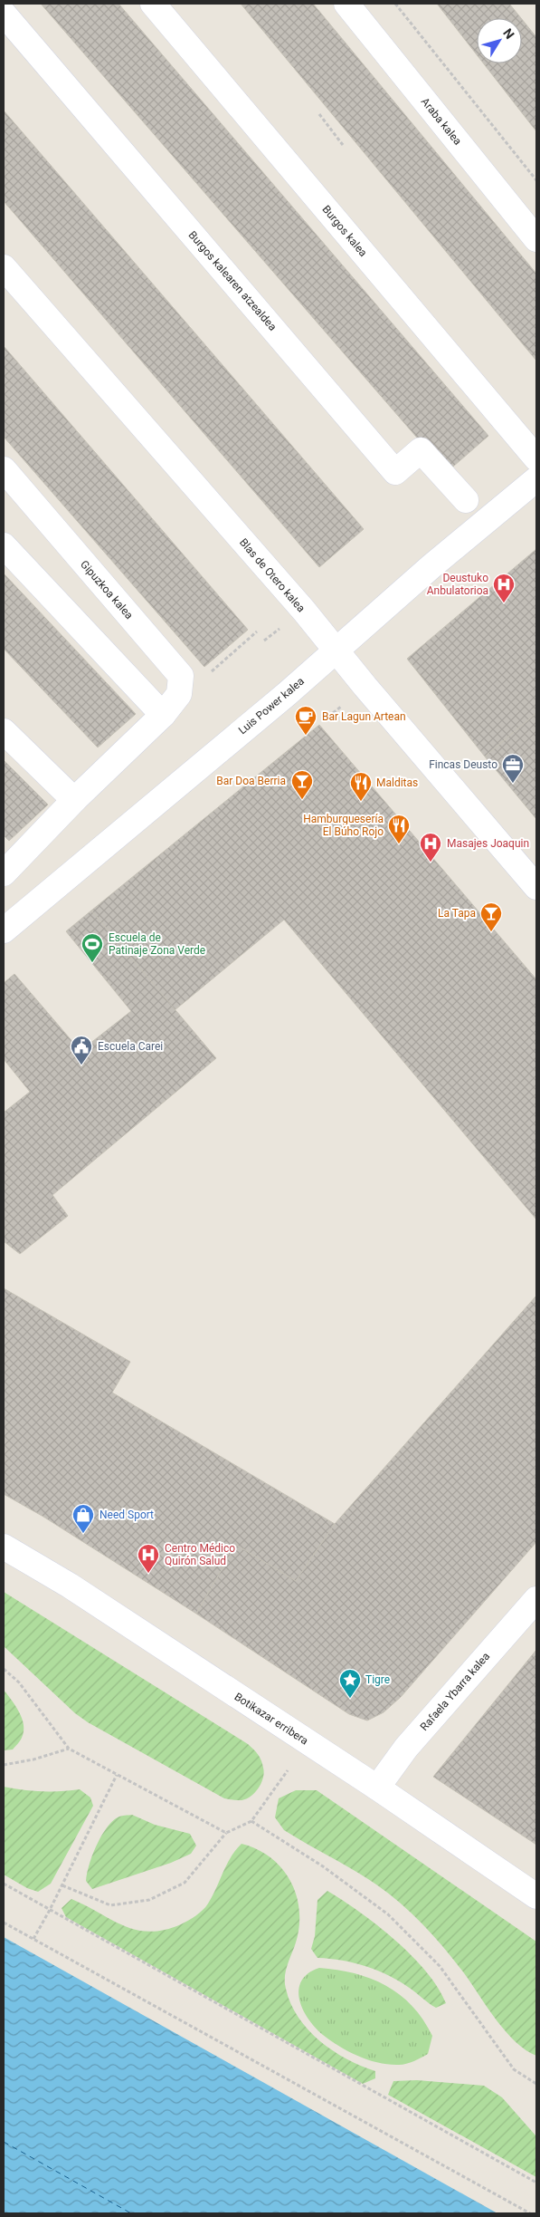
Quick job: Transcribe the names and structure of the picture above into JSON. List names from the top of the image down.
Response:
{
  "streets": {
    "street": [
      "Araba kalea",
      "Burgos kalea",
      "Burgos kalearen atzealdea",
      "Blas de Otero kalea",
      "Gipuzkoa kalea",
      "Luis Power kalea",
      "Rafaela Ybarra kalea",
      "Botikazar erribera"
    ]
  },
  "crossings": [
    ["Blas de Otero kalea", "Luis Power kalea"],
    ["Rafaela Ybarra kalea", "Botikazar erribera"]
  ],
  "places": {
    "hospital": ["Deustuko Anbulatorioa", "Masajes Joaquin", "Centro Médico Quirón Salud"],
    "cafe": ["Bar Lagun Artean"],
    "office": ["Fincas Deusto"],
    "bar": ["Bar Doa Berria", "La Tapa"],
    "restaurant": ["Malditas", "Hamburguesería El Búho Rojo"],
    "sports": ["Escuela de Patinaje Zona Verde"],
    "public building": ["Escuela Carei"],
    "shop": ["Need Sport"],
    "place": ["Tigre"]
  },
  "north": "top right"
}
